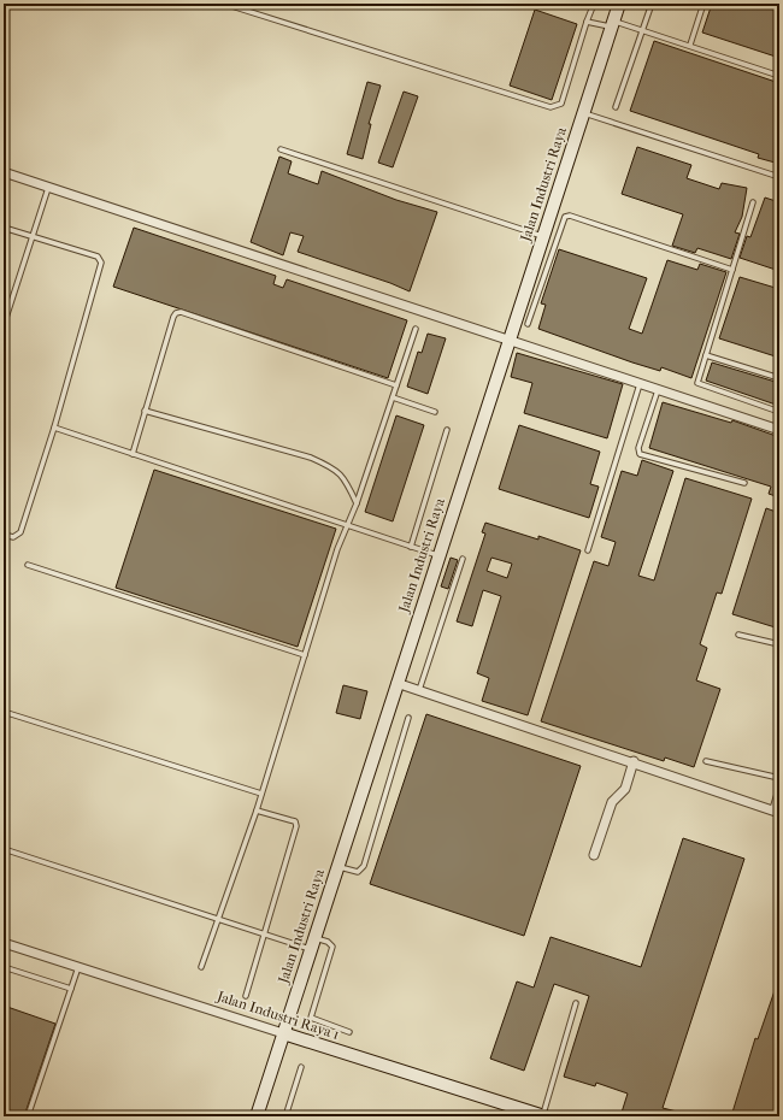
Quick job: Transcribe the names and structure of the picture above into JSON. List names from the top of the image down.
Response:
{
  "streets": {
    "street": ["Jalan Industri Raya", "Jalan Industri Raya 1"]
  },
  "crossings": [
    ["Jalan Industri Raya", "Jalan Industri Raya 1"]
  ]
}
